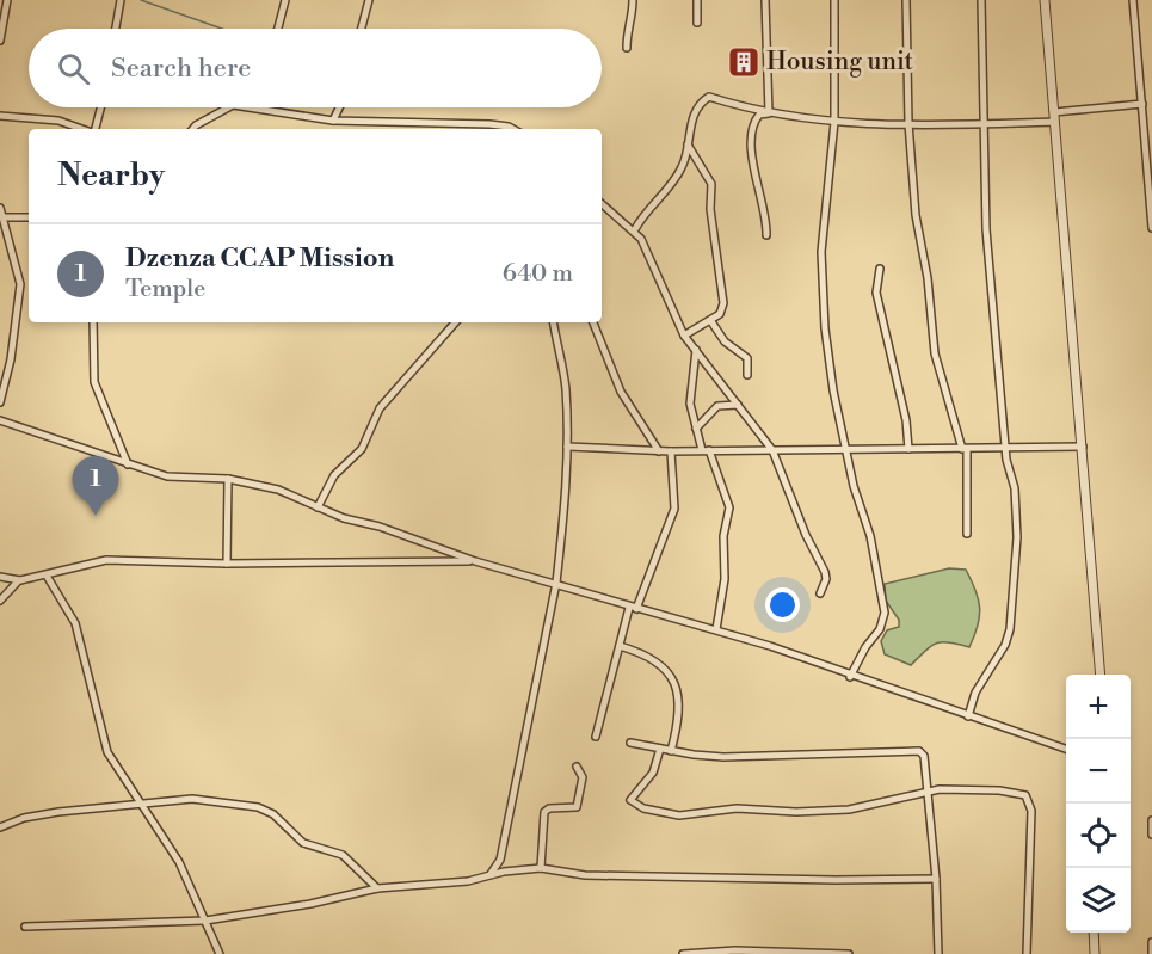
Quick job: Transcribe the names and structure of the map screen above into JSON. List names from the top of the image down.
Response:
{
  "places": {
    "building": ["Housing unit"]
  },
  "page": {
    "search": "Search here",
    "heading": "Nearby",
    "list": [
      {
        "mark": "1",
        "name": "Dzenza CCAP Mission",
        "note": "Temple",
        "value": "640 m"
      }
    ],
    "pins": "1",
    "map_buttons": ["+", "−"]
  }
}
